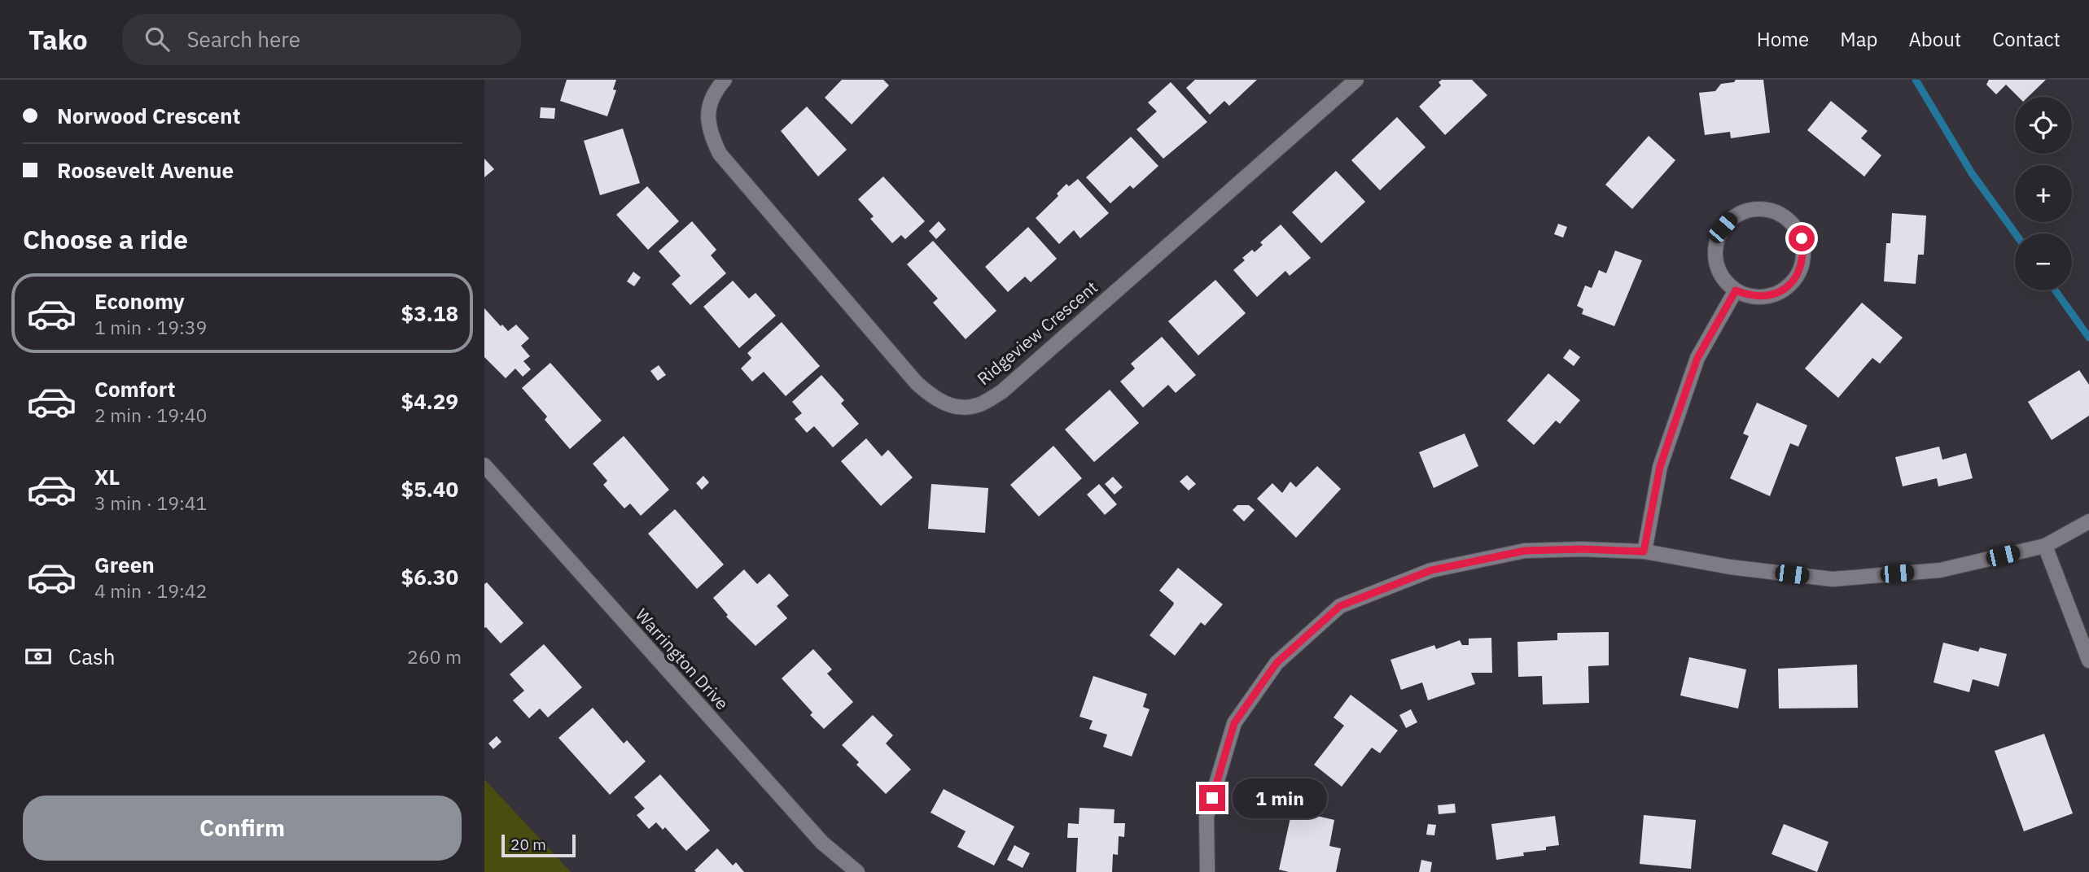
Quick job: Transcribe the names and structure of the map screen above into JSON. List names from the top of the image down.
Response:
{
  "streets": {
    "street": ["Ridgeview Crescent", "Warrington Drive"]
  },
  "scale_bar": "20 m",
  "page": {
    "header": "Tako",
    "search": "Search here",
    "nav": [
      "Home",
      "Map",
      "About",
      "Contact"
    ],
    "banner": ["Norwood Crescent", "Roosevelt Avenue"],
    "map_buttons": ["+", "−"],
    "heading": "Choose a ride",
    "list": [
      {
        "name": "Economy",
        "note": "1 min · 19:39",
        "value": "$3.18"
      },
      {
        "name": "Comfort",
        "note": "2 min · 19:40",
        "value": "$4.29"
      },
      {
        "name": "XL",
        "note": "3 min · 19:41",
        "value": "$5.40"
      },
      {
        "name": "Green",
        "note": "4 min · 19:42",
        "value": "$6.30"
      }
    ],
    "pay": ["Cash", "260 m"],
    "bubble": "1 min",
    "buttons": "Confirm",
    "scale": "20 m"
  }
}
